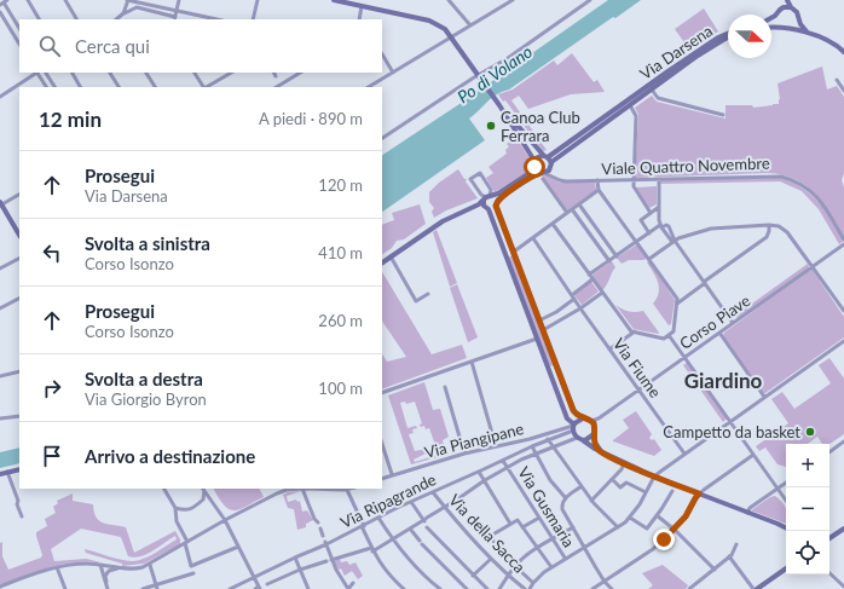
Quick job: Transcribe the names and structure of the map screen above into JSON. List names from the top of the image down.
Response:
{
  "streets": {
    "street": [
      "Via Darsena",
      "Viale Quattro Novembre",
      "Corso Piave",
      "Via Fiume",
      "Via Piangipane",
      "Via Ripagrande",
      "Via Gusmaria",
      "Via della Sacca"
    ]
  },
  "crossings": [
    ["Via Darsena", "Viale Quattro Novembre"],
    ["Corso Piave", "Via Fiume"],
    ["Corso Piave", "Via Piangipane"],
    ["Via Ripagrande", "Via Gusmaria"],
    ["Via Ripagrande", "Via della Sacca"]
  ],
  "districts": ["Giardino"],
  "water": ["Po di Volano"],
  "places": ["Canoa Club Ferrara", "Campetto da basket"],
  "north": "right",
  "page": {
    "search": "Cerca qui",
    "heading": ["12 min", "A piedi · 890 m"],
    "list": [
      ["Prosegui", "Via Darsena", "120 m"],
      ["Svolta a sinistra", "Corso Isonzo", "410 m"],
      ["Prosegui", "Corso Isonzo", "260 m"],
      ["Svolta a destra", "Via Giorgio Byron", "100 m"],
      "Arrivo a destinazione"
    ],
    "map_buttons": ["+", "−"]
  }
}
